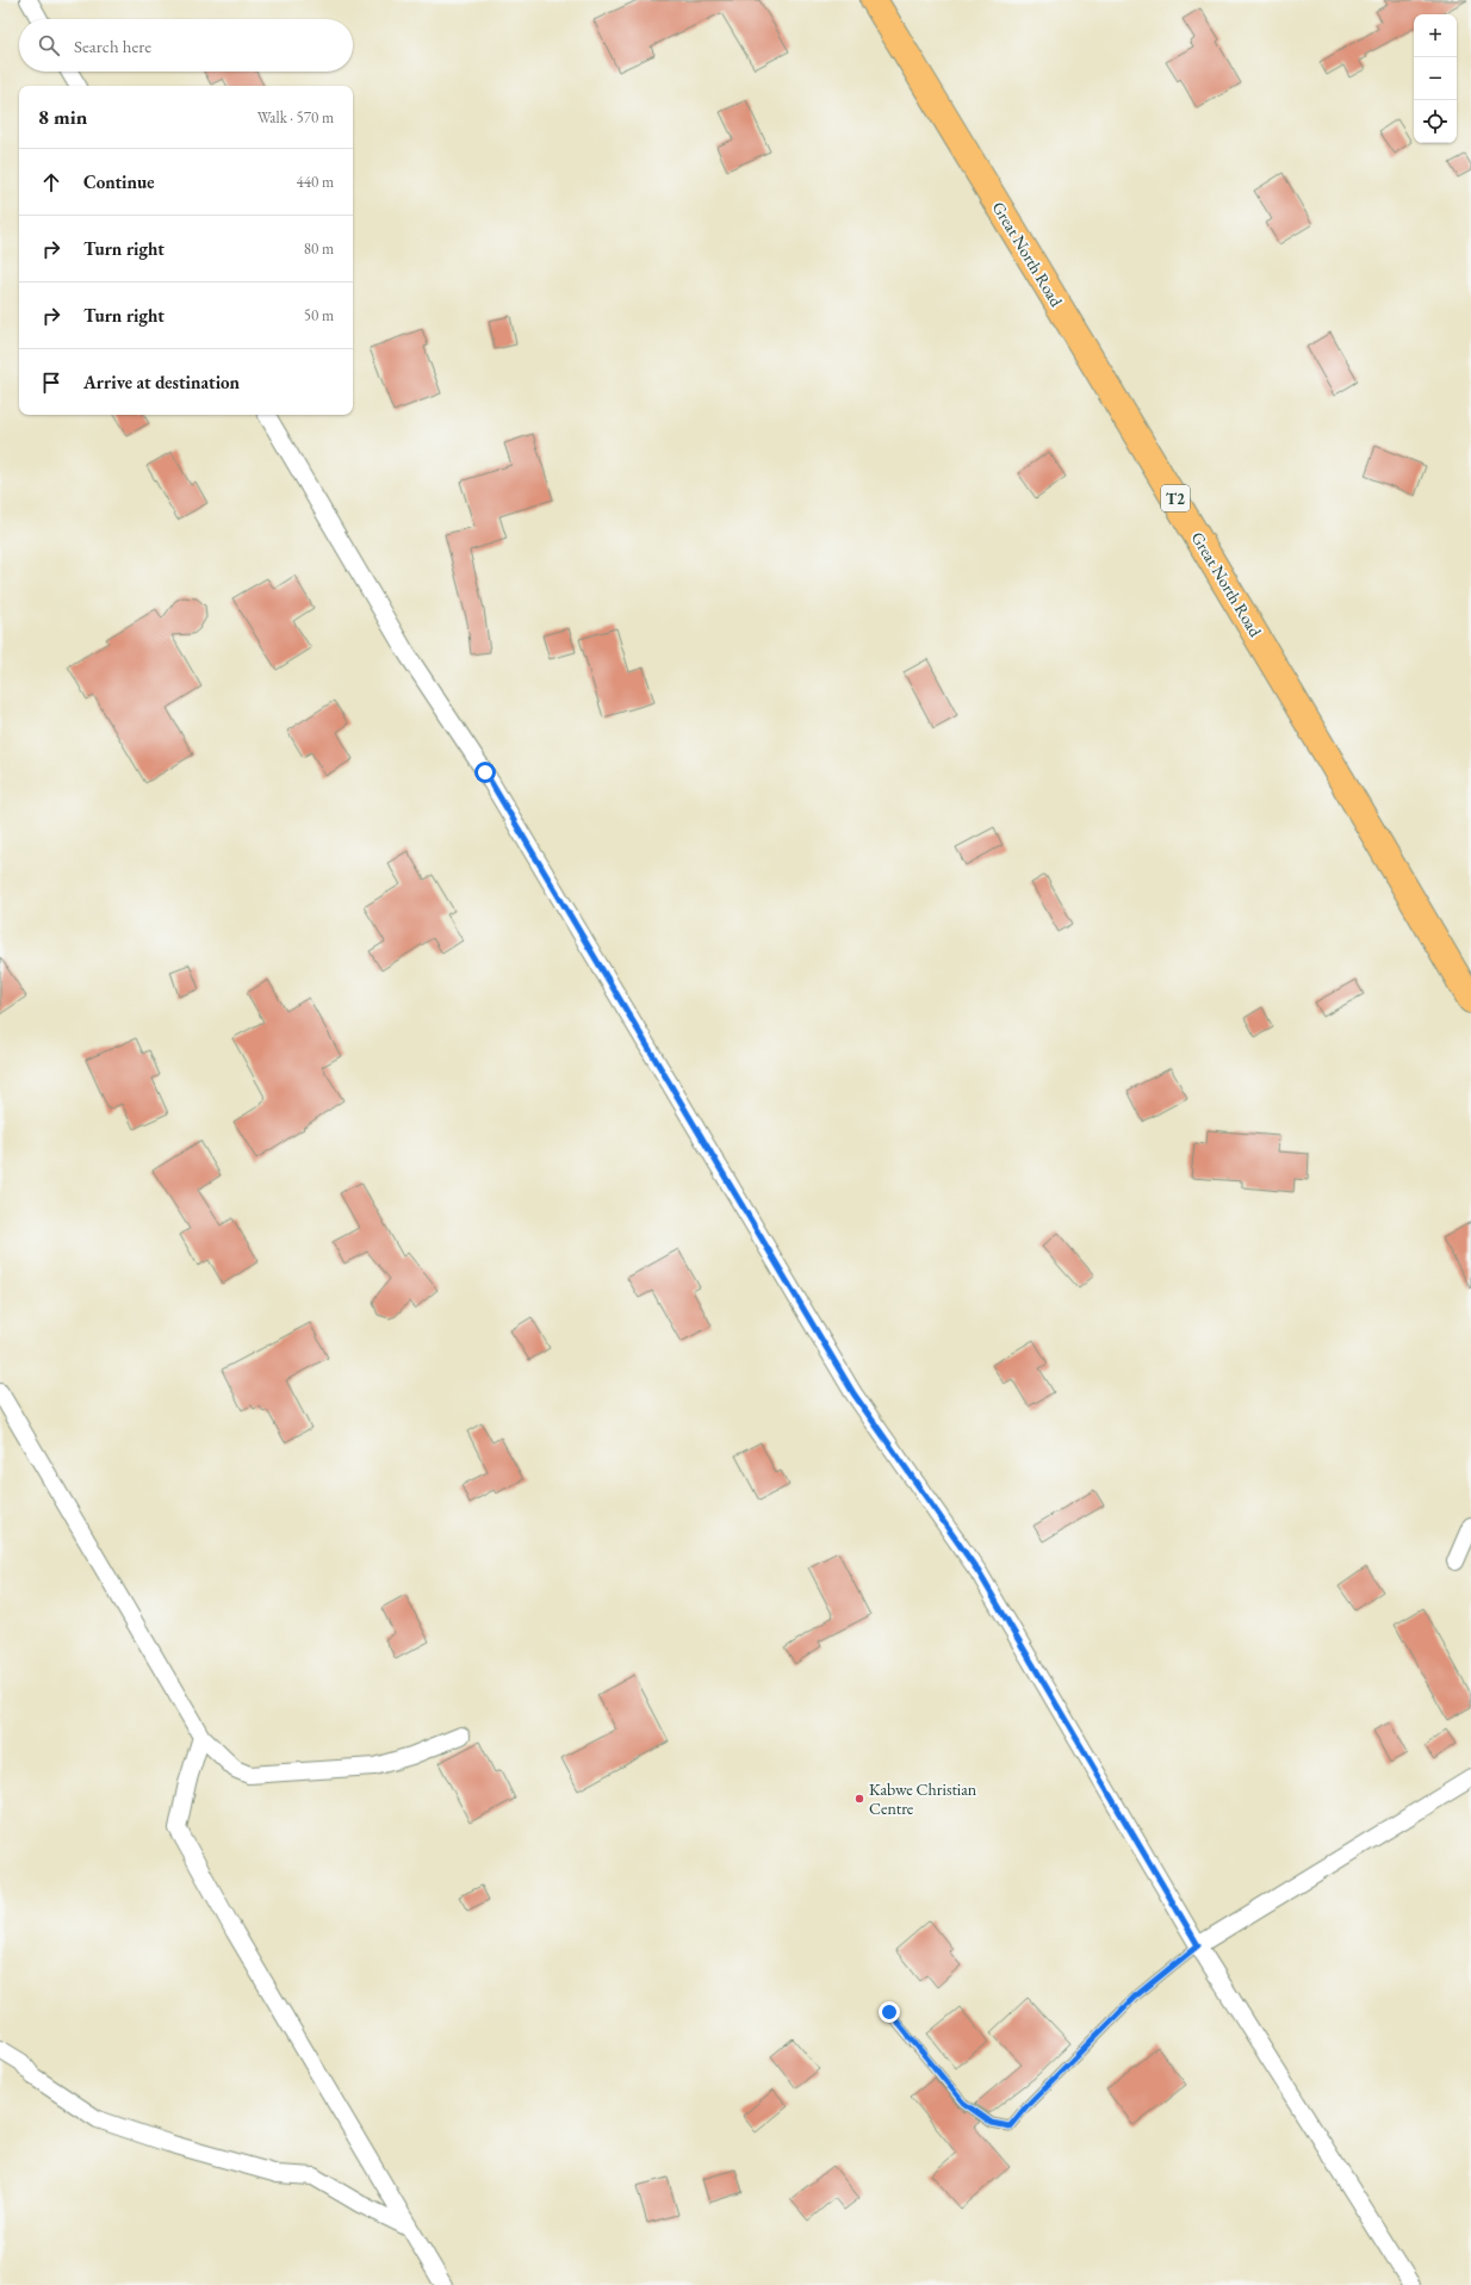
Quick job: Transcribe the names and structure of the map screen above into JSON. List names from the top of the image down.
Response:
{
  "streets": {
    "highway": ["Great North Road", "T2"]
  },
  "places": ["Kabwe Christian Centre"],
  "page": {
    "map_buttons": ["+", "−"],
    "search": "Search here",
    "heading": ["8 min", "Walk · 570 m"],
    "list": [
      ["Continue", "440 m"],
      ["Turn right", "80 m"],
      ["Turn right", "50 m"],
      "Arrive at destination"
    ]
  }
}
